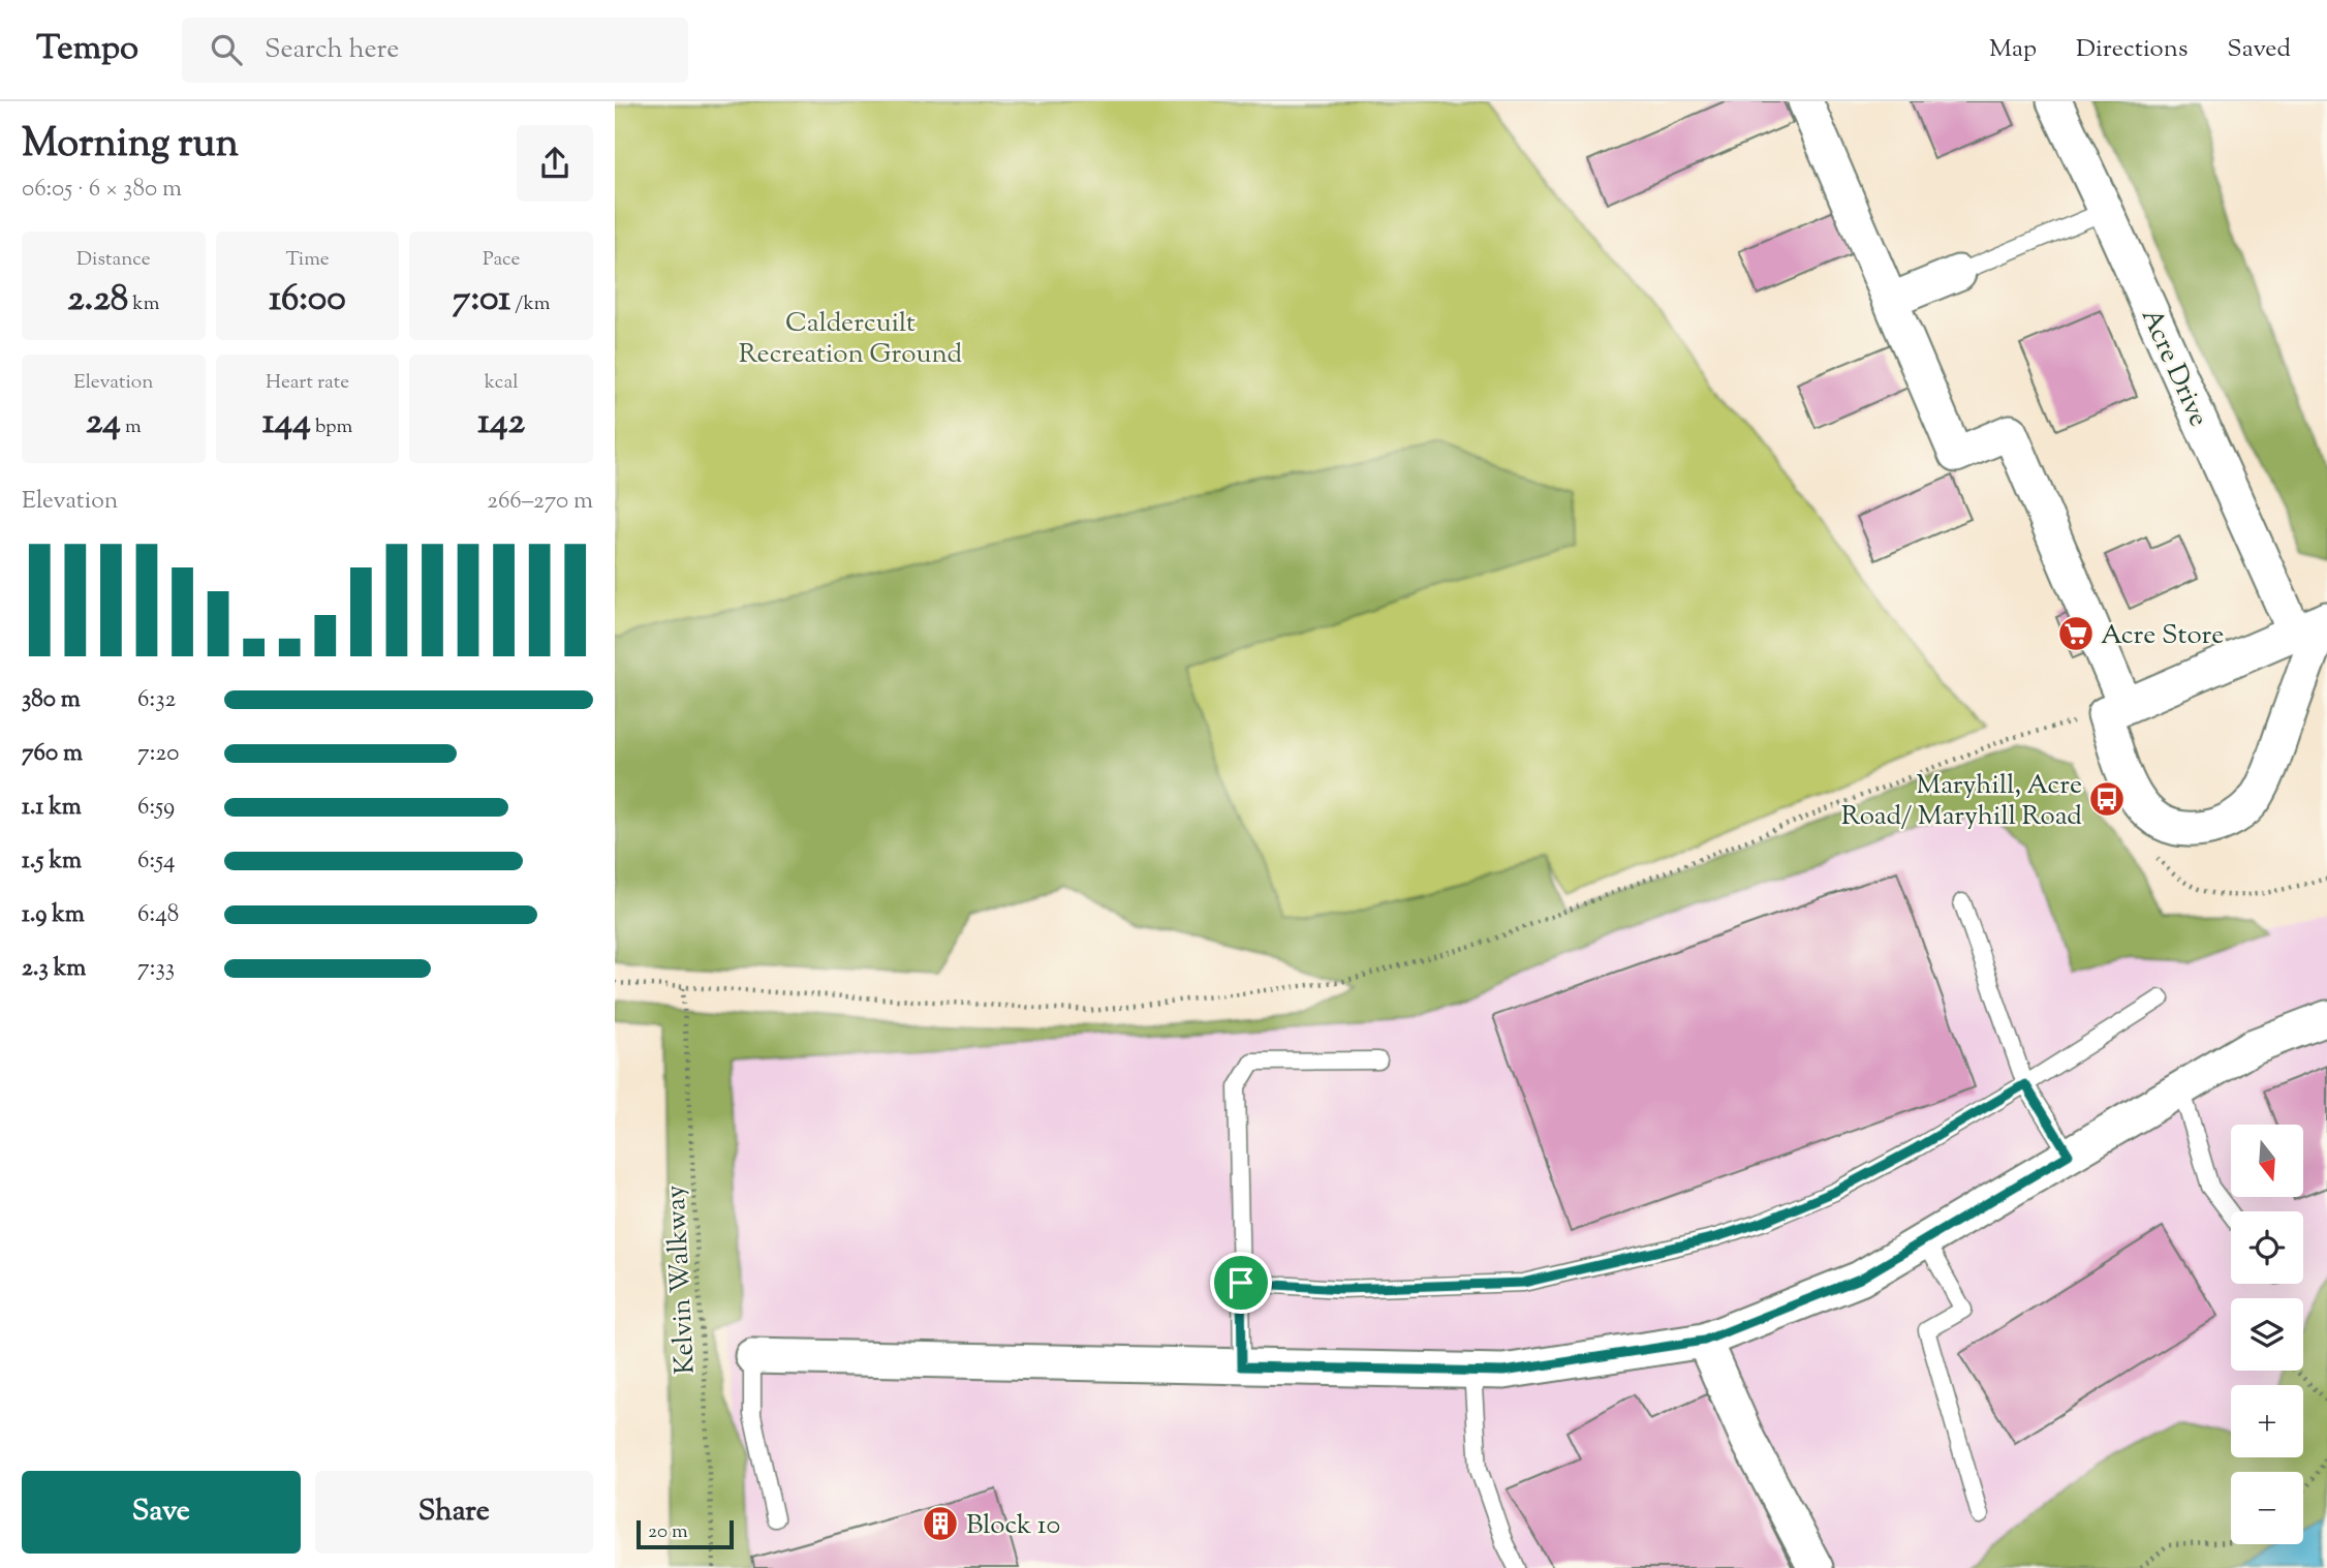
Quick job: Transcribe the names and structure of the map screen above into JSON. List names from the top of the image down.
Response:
{
  "streets": {
    "street": ["Acre Drive"],
    "path": ["Kelvin Walkway"]
  },
  "parks": ["Caldercuilt Recreation Ground"],
  "places": {
    "supermarket": ["Acre Store"],
    "bus stop": ["Maryhill, Acre Road/ Maryhill Road"],
    "building": ["Block 10"]
  },
  "scale_bar": "20 m",
  "north": "bottom",
  "page": {
    "header": "Tempo",
    "search": "Search here",
    "nav": ["Map", "Directions", "Saved"],
    "heading": ["Morning run", "06:05 · 6 × 380 m"],
    "stats": [
      ["Distance", "2.28 km"],
      ["Time", "16:00"],
      ["Pace", "7:01 /km"],
      ["Elevation", "24 m"],
      ["Heart rate", "144 bpm"],
      ["kcal", "142"]
    ],
    "chart": ["Elevation", "266–270 m"],
    "list": [
      {
        "name": "380 m",
        "note": "6:32"
      },
      {
        "name": "760 m",
        "note": "7:20"
      },
      {
        "name": "1.1 km",
        "note": "6:59"
      },
      {
        "name": "1.5 km",
        "note": "6:54"
      },
      {
        "name": "1.9 km",
        "note": "6:48"
      },
      {
        "name": "2.3 km",
        "note": "7:33"
      }
    ],
    "map_buttons": ["+", "−"],
    "buttons": ["Save", "Share"],
    "scale": "20 m"
  }
}
